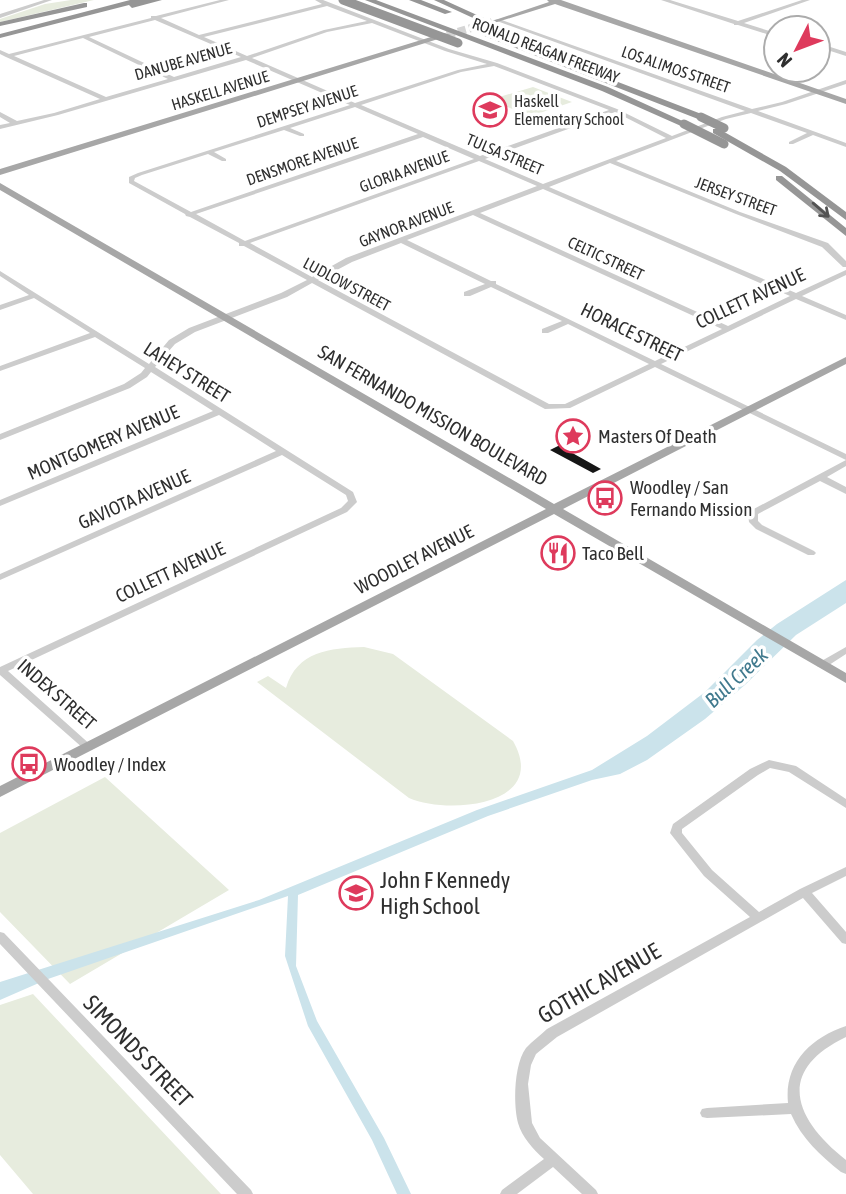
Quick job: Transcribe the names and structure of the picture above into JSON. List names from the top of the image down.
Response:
{
  "streets": {
    "highway": ["RONALD REAGAN FREEWAY"],
    "main road": ["HASKELL AVENUE", "SAN FERNANDO MISSION BOULEVARD", "WOODLEY AVENUE"],
    "street": [
      "DANUBE AVENUE",
      "LOS ALIMOS STREET",
      "DEMPSEY AVENUE",
      "TULSA STREET",
      "DENSMORE AVENUE",
      "GLORIA AVENUE",
      "JERSEY STREET",
      "GAYNOR AVENUE",
      "CELTIC STREET",
      "LUDLOW STREET",
      "COLLETT AVENUE",
      "HORACE STREET",
      "LAHEY STREET",
      "MONTGOMERY AVENUE",
      "GAVIOTA AVENUE",
      "INDEX STREET",
      "GOTHIC AVENUE",
      "SIMONDS STREET"
    ]
  },
  "crossings": [
    ["DANUBE AVENUE", "TULSA STREET"],
    ["LOS ALIMOS STREET", "GAYNOR AVENUE"],
    ["HASKELL AVENUE", "TULSA STREET"],
    ["DEMPSEY AVENUE", "TULSA STREET"],
    ["DEMPSEY AVENUE", "LUDLOW STREET"],
    ["TULSA STREET", "DENSMORE AVENUE"],
    ["TULSA STREET", "GLORIA AVENUE"],
    ["TULSA STREET", "GAYNOR AVENUE"],
    ["TULSA STREET", "COLLETT AVENUE"],
    ["DENSMORE AVENUE", "LUDLOW STREET"],
    ["GLORIA AVENUE", "LUDLOW STREET"],
    ["JERSEY STREET", "GAYNOR AVENUE"],
    ["GAYNOR AVENUE", "CELTIC STREET"],
    ["GAYNOR AVENUE", "LUDLOW STREET"],
    ["GAYNOR AVENUE", "HORACE STREET"],
    ["GAYNOR AVENUE", "LAHEY STREET"],
    ["GAYNOR AVENUE", "SAN FERNANDO MISSION BOULEVARD"],
    ["CELTIC STREET", "COLLETT AVENUE"],
    ["LUDLOW STREET", "COLLETT AVENUE"],
    ["COLLETT AVENUE", "HORACE STREET"],
    ["COLLETT AVENUE", "LAHEY STREET"],
    ["COLLETT AVENUE", "INDEX STREET"],
    ["HORACE STREET", "WOODLEY AVENUE"],
    ["LAHEY STREET", "MONTGOMERY AVENUE"],
    ["LAHEY STREET", "GAVIOTA AVENUE"],
    ["SAN FERNANDO MISSION BOULEVARD", "WOODLEY AVENUE"],
    ["WOODLEY AVENUE", "INDEX STREET"]
  ],
  "water": ["Bull Creek"],
  "places": {
    "school or university": ["Haskell Elementary School", "John F Kennedy High School"],
    "place": ["Masters Of Death"],
    "bus stop": ["Woodley / San Fernando Mission", "Woodley / Index"],
    "restaurant": ["Taco Bell"]
  },
  "north": "bottom left"
}
